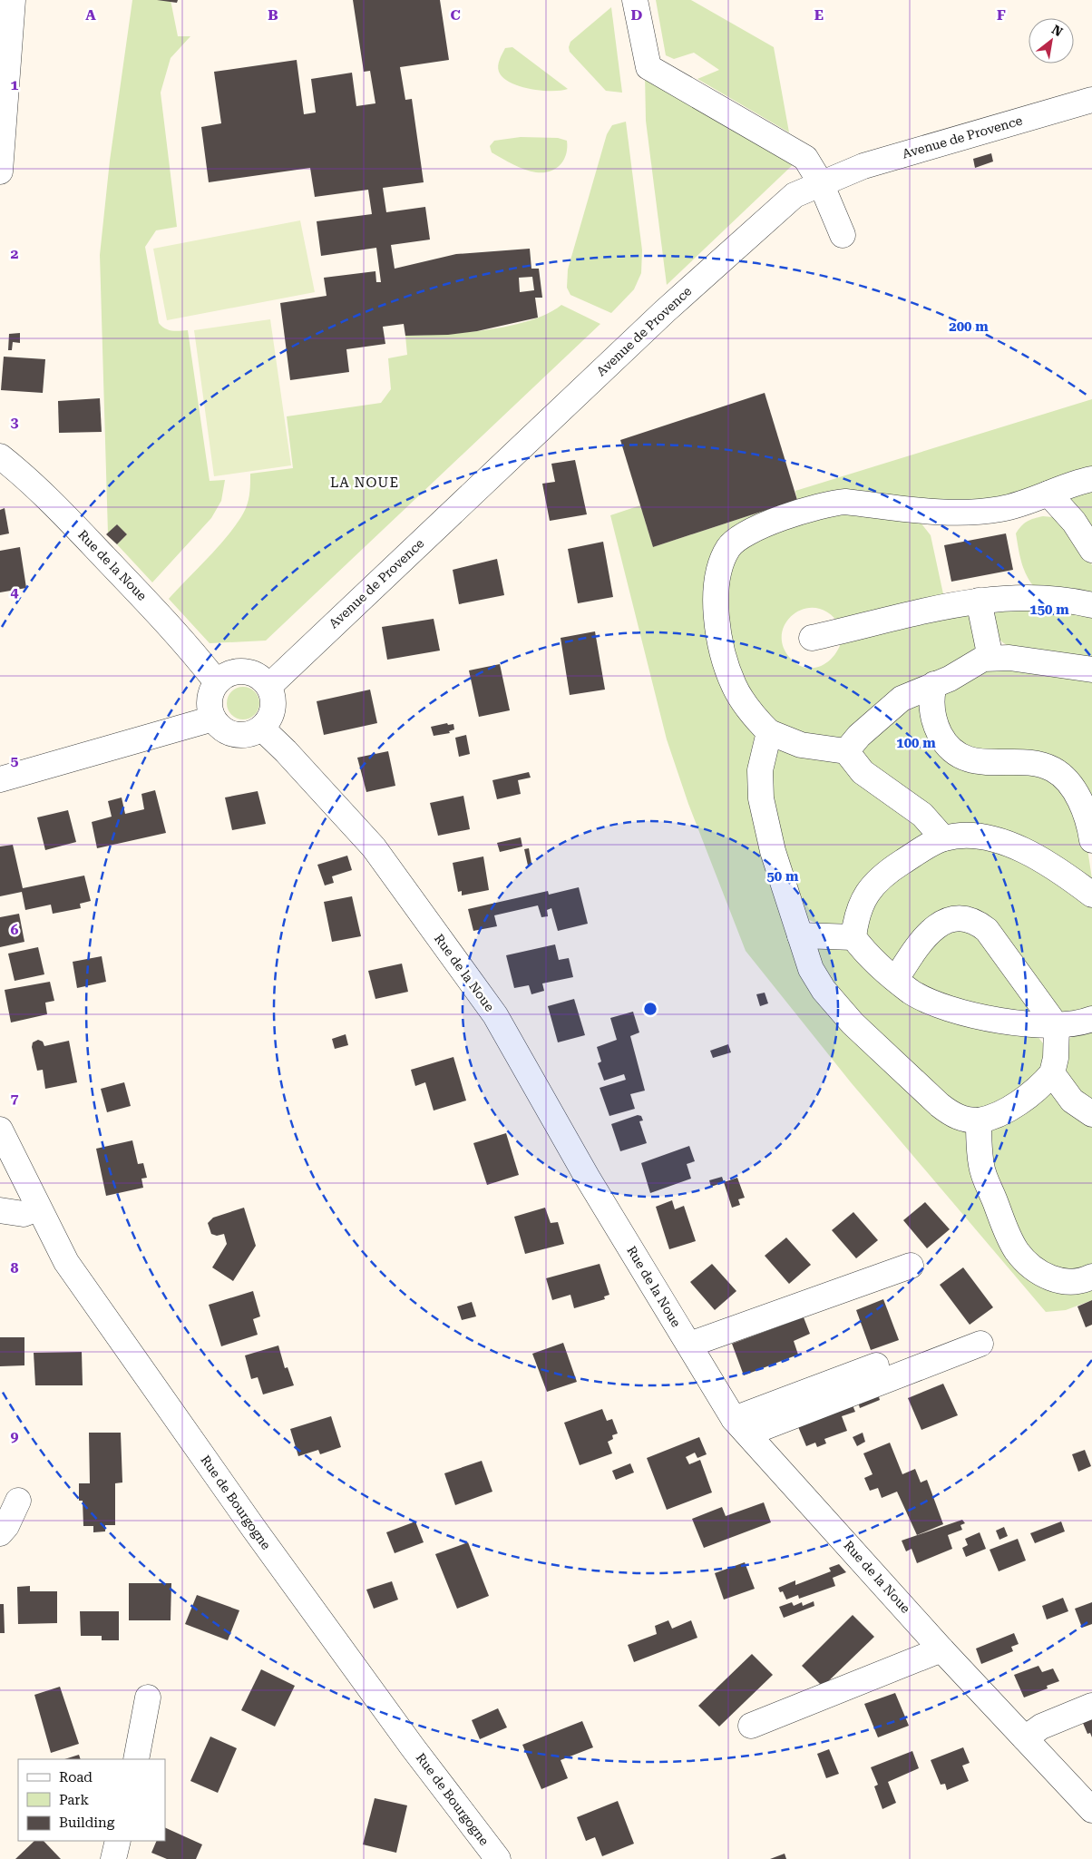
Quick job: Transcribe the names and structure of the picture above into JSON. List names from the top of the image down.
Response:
{
  "streets": {
    "street": ["Avenue de Provence", "Rue de la Noue", "Rue de Bourgogne"]
  },
  "crossings": [
    ["Avenue de Provence", "Rue de la Noue"]
  ],
  "districts": ["LA NOUE"],
  "legend": ["Road", "Park", "Building"],
  "north": "top right",
  "grid": {
    "columns": [
      "A",
      "B",
      "C",
      "D",
      "E",
      "F"
    ],
    "rows": [
      "1",
      "2",
      "3",
      "4",
      "5",
      "6",
      "7",
      "8",
      "9"
    ]
  },
  "rings": [
    "200 m",
    "150 m",
    "100 m",
    "50 m"
  ]
}
